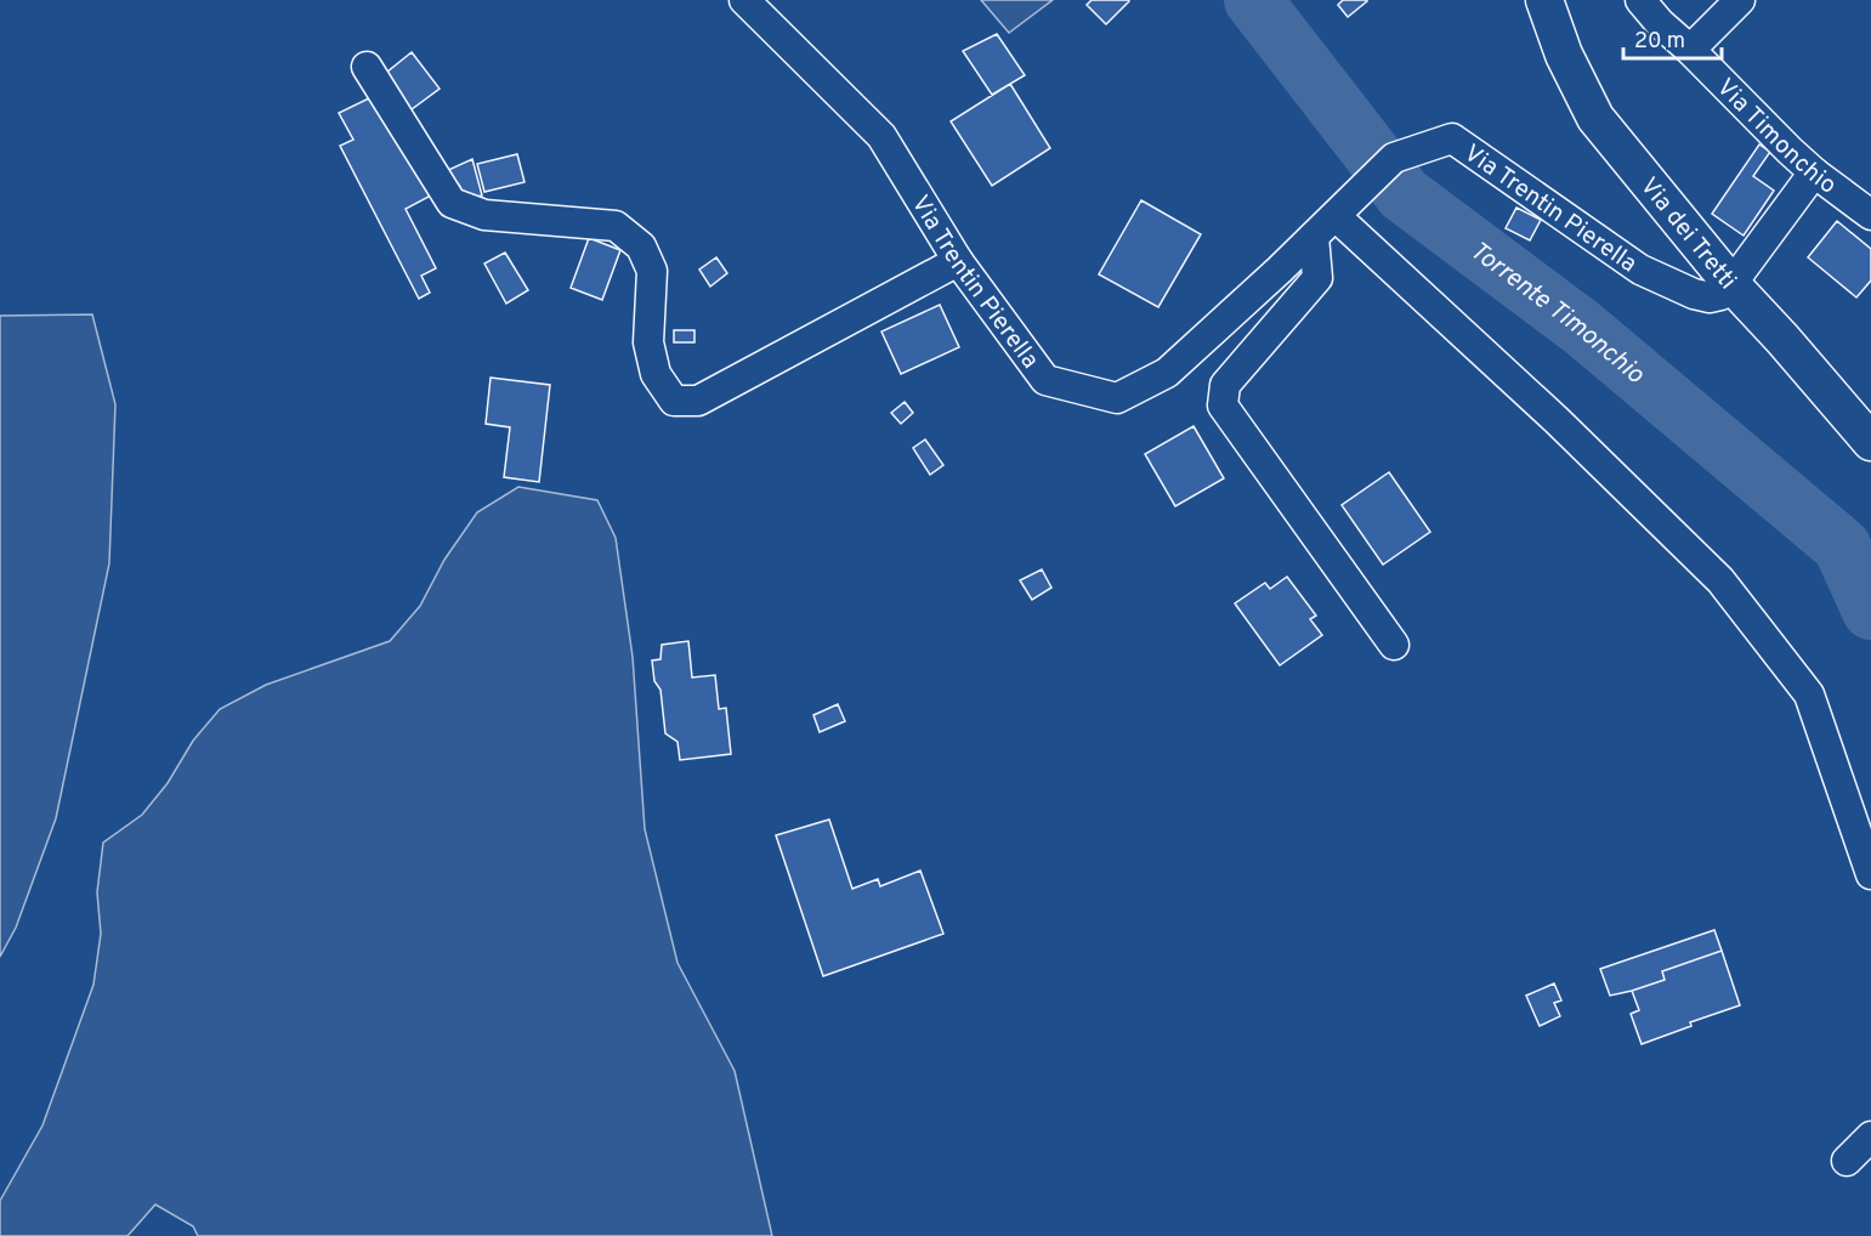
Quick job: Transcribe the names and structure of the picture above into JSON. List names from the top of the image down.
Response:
{
  "streets": {
    "street": ["Via Timonchio", "Via Trentin Pierella", "Via dei Tretti"]
  },
  "crossings": [
    ["Via Trentin Pierella", "Via dei Tretti"]
  ],
  "water": ["Torrente Timonchio"],
  "scale_bar": "20 m"
}
